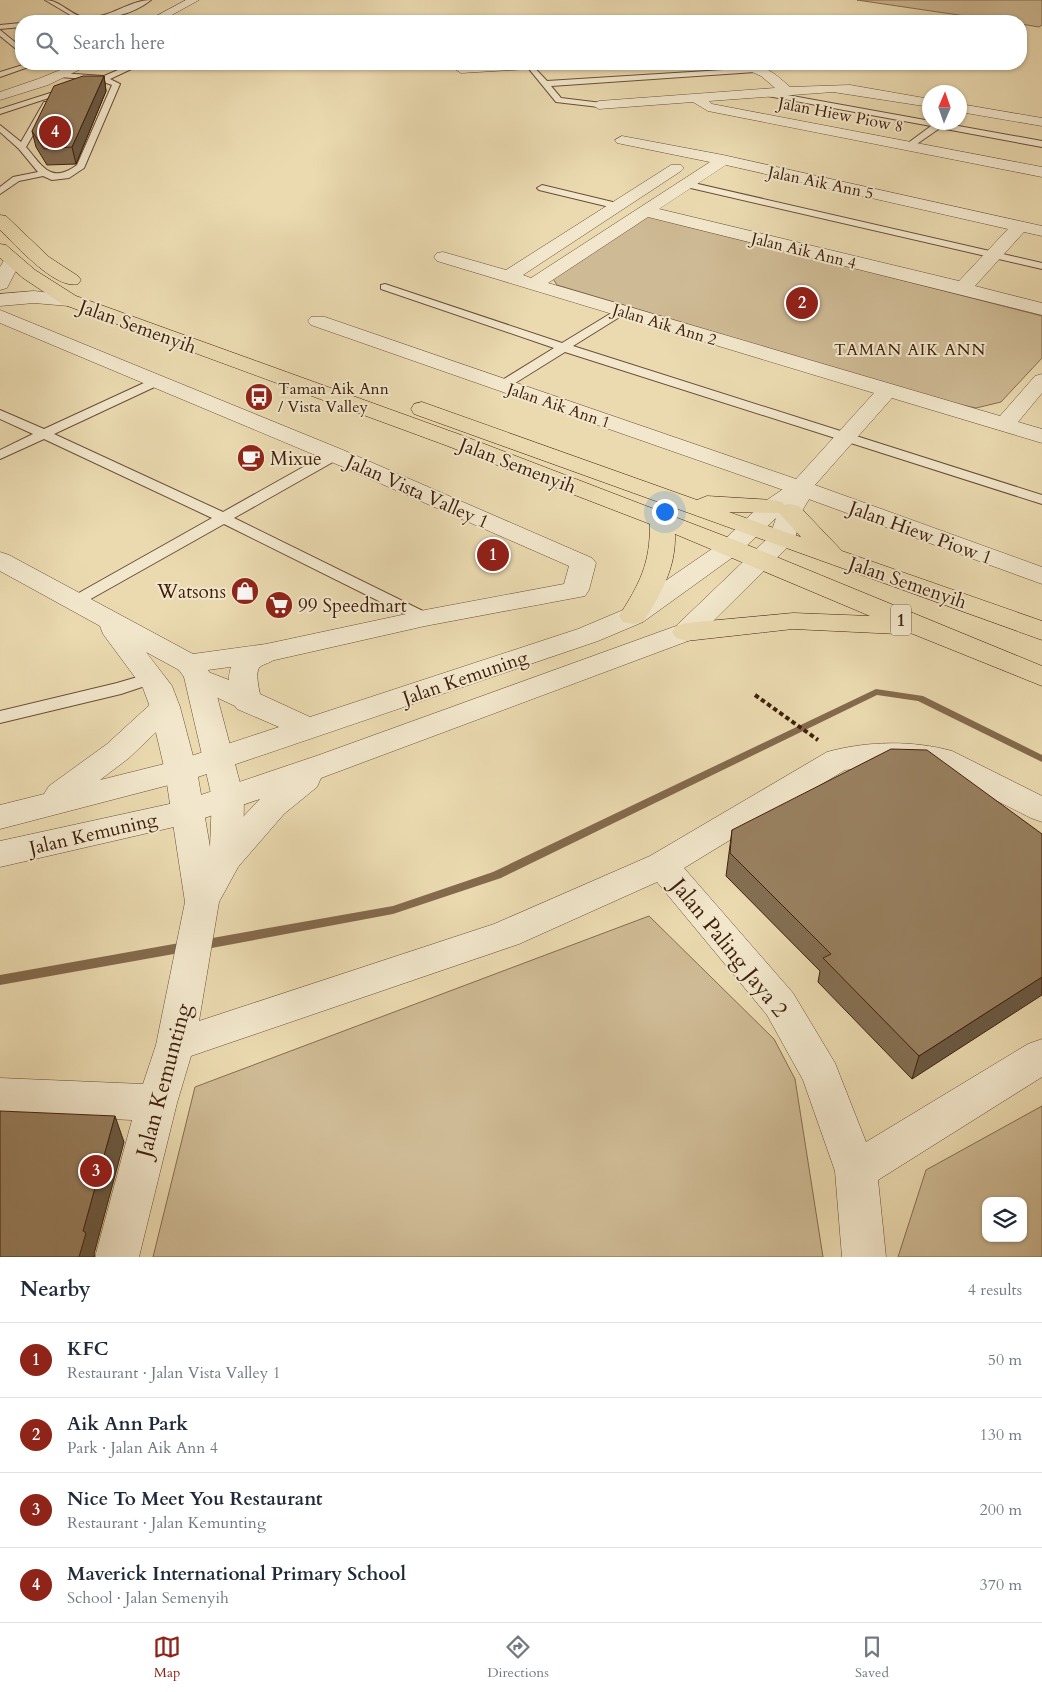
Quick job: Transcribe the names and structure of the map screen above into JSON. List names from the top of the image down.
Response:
{
  "streets": {
    "main road": ["Jalan Semenyih", "1"],
    "street": [
      "Jalan Hiew Piow 8",
      "Jalan Aik Ann 5",
      "Jalan Aik Ann 4",
      "Jalan Aik Ann 2",
      "Jalan Aik Ann 1",
      "Jalan Vista Valley 1",
      "Jalan Hiew Piow 1",
      "Jalan Kemuning",
      "Jalan Paling Jaya 2",
      "Jalan Kemunting"
    ]
  },
  "crossings": [
    ["Jalan Semenyih", "Jalan Kemuning"],
    ["Jalan Aik Ann 1", "Jalan Hiew Piow 1"]
  ],
  "districts": ["TAMAN AIK ANN"],
  "places": {
    "bus stop": ["Taman Aik Ann / Vista Valley"],
    "cafe": ["Mixue"],
    "shop": ["Watsons"],
    "supermarket": ["99 Speedmart"]
  },
  "north": "top",
  "page": {
    "search": "Search here",
    "pins": [
      "4",
      "2",
      "1",
      "3"
    ],
    "heading": ["Nearby", "4 results"],
    "list": [
      {
        "mark": "1",
        "name": "KFC",
        "note": "Restaurant · Jalan Vista Valley 1",
        "value": "50 m"
      },
      {
        "mark": "2",
        "name": "Aik Ann Park",
        "note": "Park · Jalan Aik Ann 4",
        "value": "130 m"
      },
      {
        "mark": "3",
        "name": "Nice To Meet You Restaurant",
        "note": "Restaurant · Jalan Kemunting",
        "value": "200 m"
      },
      {
        "mark": "4",
        "name": "Maverick International Primary School",
        "note": "School · Jalan Semenyih",
        "value": "370 m"
      }
    ],
    "nav": ["Map", "Directions", "Saved"]
  }
}
